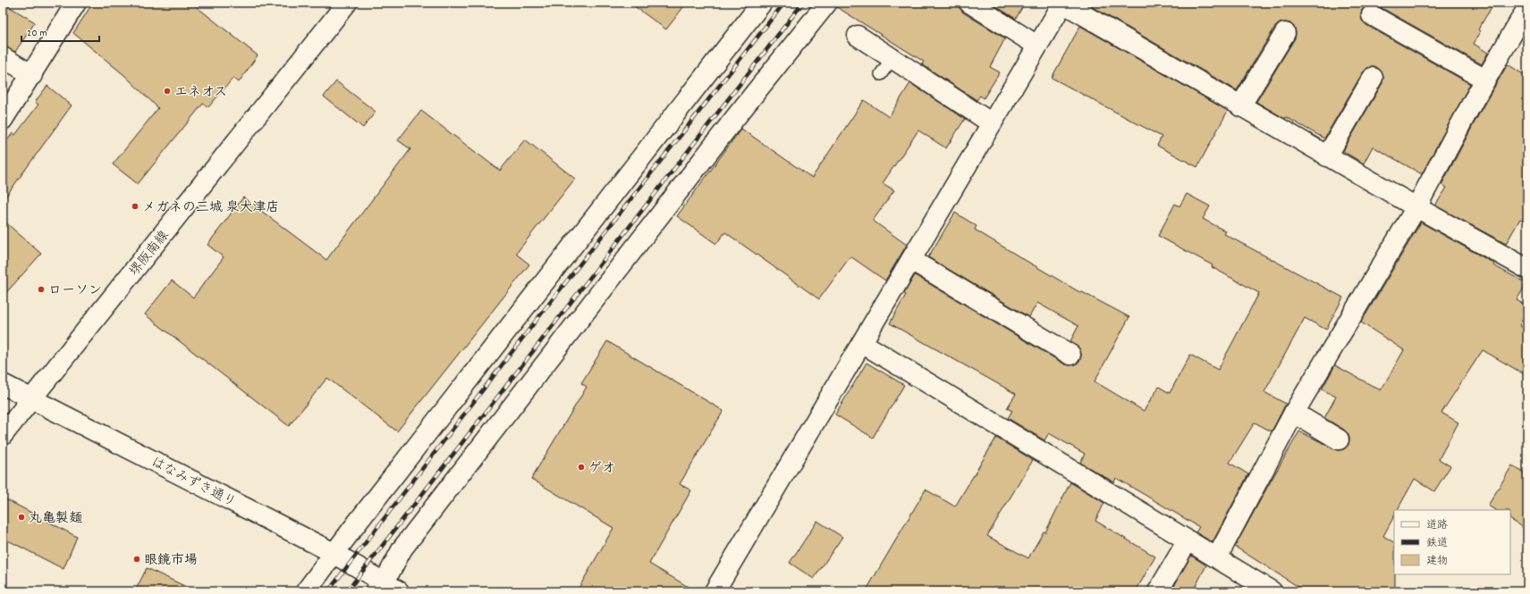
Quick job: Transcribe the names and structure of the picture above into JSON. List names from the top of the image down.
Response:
{
  "streets": {
    "street": ["堺阪南線", "はなみずき通り"]
  },
  "crossings": [
    ["堺阪南線", "はなみずき通り"]
  ],
  "places": [
    "エネオス",
    "メガネの三城 泉大津店",
    "ローソン",
    "ゲオ",
    "丸亀製麺",
    "眼鏡市場"
  ],
  "legend": ["道路", "鉄道", "建物"],
  "scale_bar": "20 m"
}
